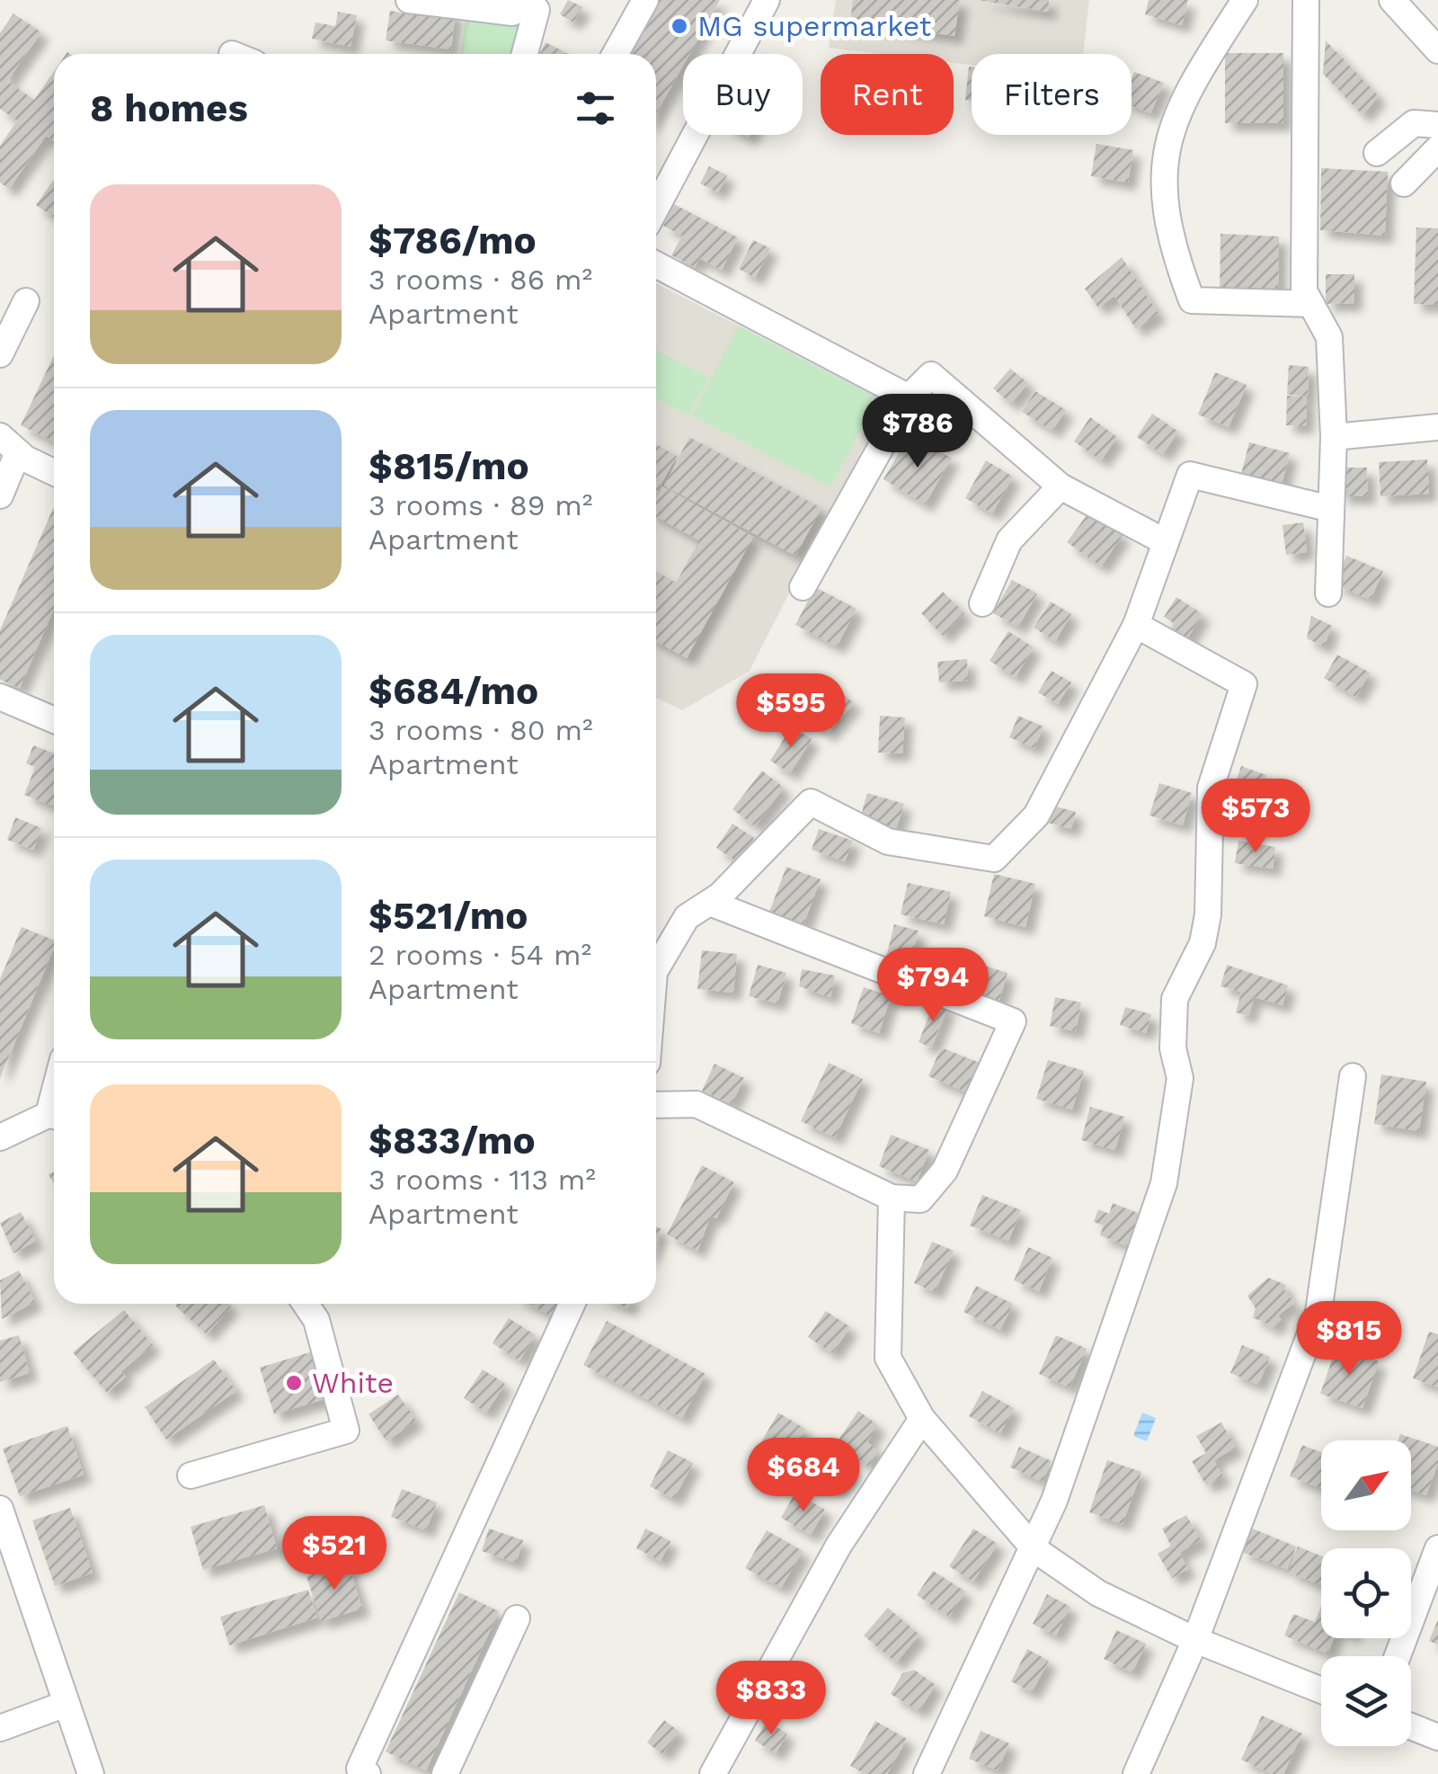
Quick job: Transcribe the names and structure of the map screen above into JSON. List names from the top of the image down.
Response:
{
  "places": ["MG supermarket", "White"],
  "north": "top right",
  "page": {
    "chip": ["Buy", "Rent", "Filters"],
    "heading": "8 homes",
    "list": [
      {
        "name": "$786/mo",
        "note": "3 rooms · 86 m² · Apartment"
      },
      {
        "name": "$815/mo",
        "note": "3 rooms · 89 m² · Apartment"
      },
      {
        "name": "$684/mo",
        "note": "3 rooms · 80 m² · Apartment"
      },
      {
        "name": "$521/mo",
        "note": "2 rooms · 54 m² · Apartment"
      },
      {
        "name": "$833/mo",
        "note": "3 rooms · 113 m² · Apartment"
      }
    ],
    "price": [
      "$786",
      "$595",
      "$573",
      "$794",
      "$815",
      "$684",
      "$521",
      "$833"
    ]
  }
}
